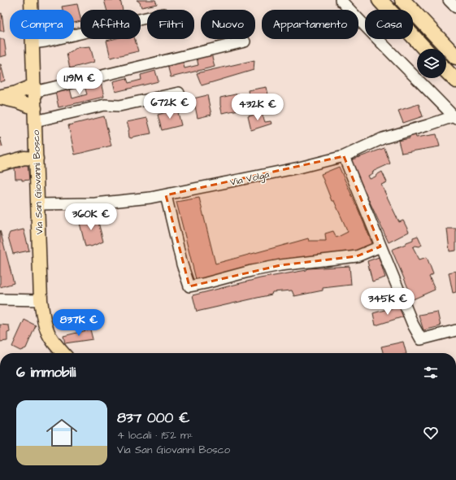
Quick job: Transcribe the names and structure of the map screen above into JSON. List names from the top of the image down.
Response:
{
  "streets": {
    "main road": ["Via San Giovanni Bosco"],
    "street": ["Via Volga"]
  },
  "crossings": [
    ["Via Volga", "Via San Giovanni Bosco"]
  ],
  "page": {
    "chip": [
      "Compra",
      "Affitta",
      "Filtri",
      "Nuovo",
      "Appartamento",
      "Casa"
    ],
    "price": [
      "1.19M €",
      "672K €",
      "432K €",
      "360K €",
      "345K €",
      "837K €"
    ],
    "heading": "6 immobili",
    "list": [
      {
        "name": "837 000 €",
        "note": "4 locali · 152 m² · Via San Giovanni Bosco"
      }
    ]
  }
}
